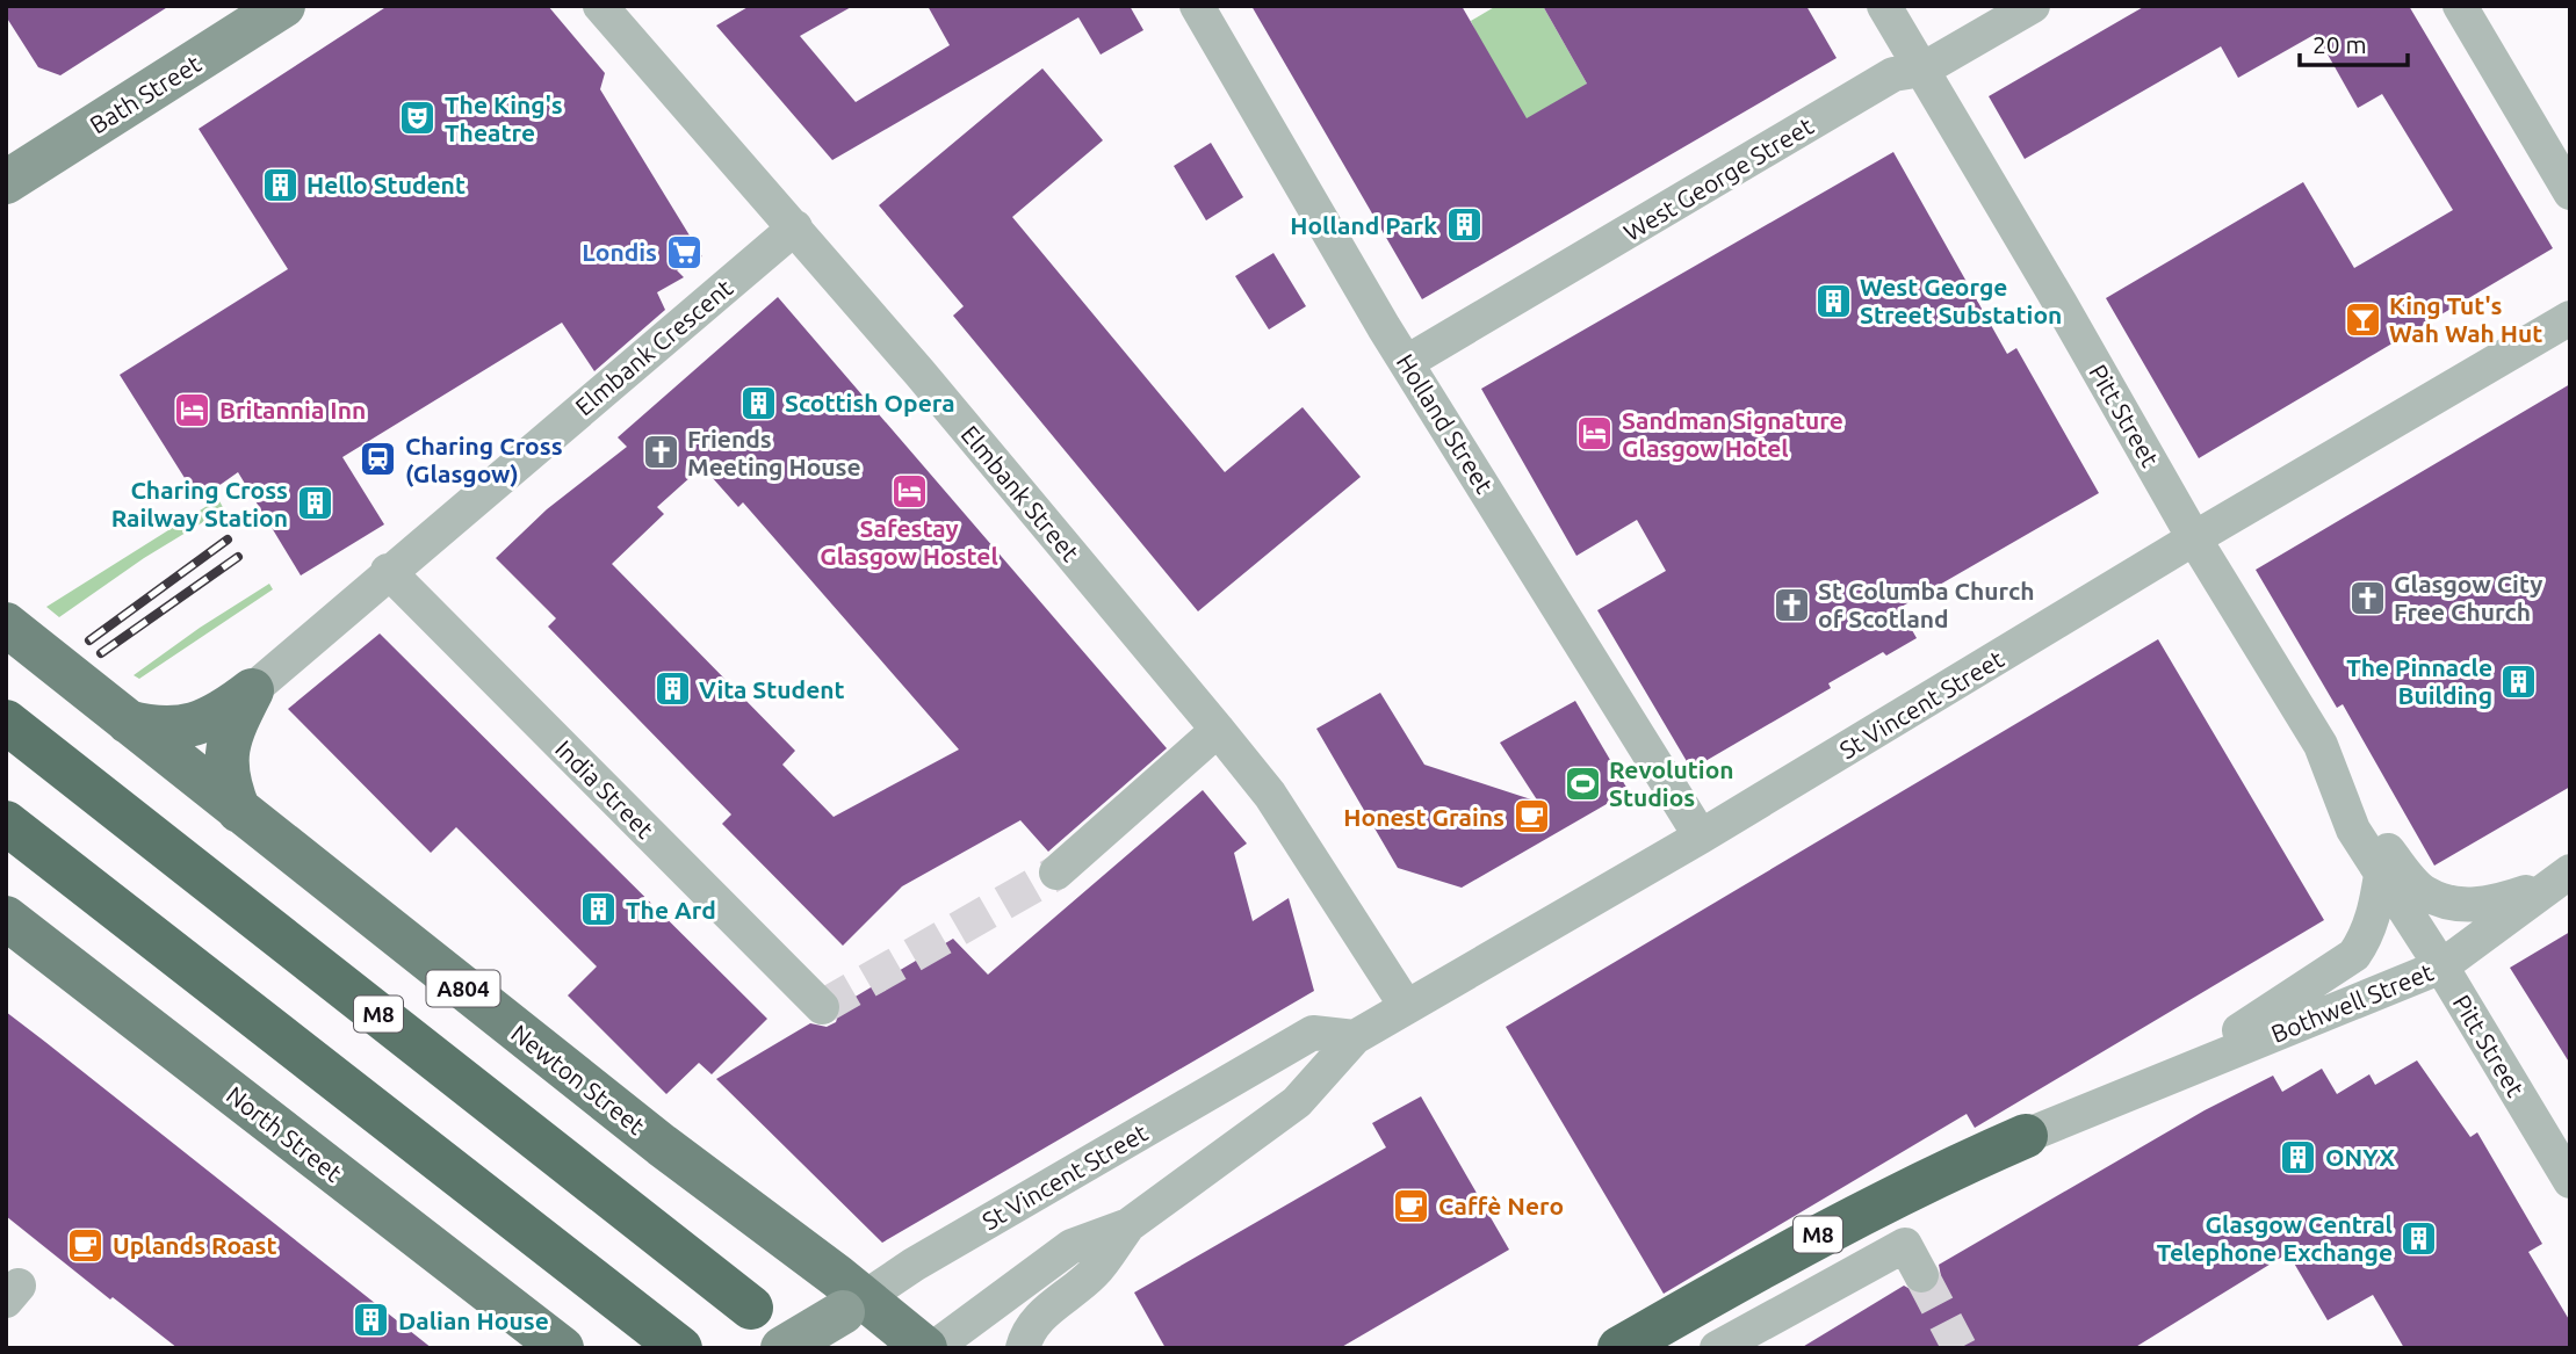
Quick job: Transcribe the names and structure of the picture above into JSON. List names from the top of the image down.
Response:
{
  "streets": {
    "highway": ["M8"],
    "main road": ["A804", "Newton Street", "North Street"],
    "street": [
      "Bath Street",
      "West George Street",
      "Elmbank Crescent",
      "Pitt Street",
      "Holland Street",
      "Elmbank Street",
      "St Vincent Street",
      "India Street",
      "Bothwell Street"
    ]
  },
  "crossings": [
    ["West George Street", "Pitt Street"],
    ["West George Street", "Holland Street"],
    ["Elmbank Crescent", "Elmbank Street"],
    ["Elmbank Crescent", "India Street"],
    ["Pitt Street", "St Vincent Street"],
    ["Pitt Street", "Bothwell Street"],
    ["Holland Street", "St Vincent Street"],
    ["Elmbank Street", "St Vincent Street"],
    ["St Vincent Street", "Newton Street"],
    ["Bothwell Street", "M8"]
  ],
  "places": {
    "theatre": ["The King's Theatre"],
    "building": [
      "Hello Student",
      "Holland Park",
      "West George Street Substation",
      "Scottish Opera",
      "Charing Cross Railway Station",
      "The Pinnacle Building",
      "Vita Student",
      "The Ard",
      "ONYX",
      "Glasgow Central Telephone Exchange",
      "Dalian House"
    ],
    "supermarket": ["Londis"],
    "bar": ["King Tut's Wah Wah Hut"],
    "hotel": ["Britannia Inn", "Sandman Signature Glasgow Hotel", "Safestay Glasgow Hostel"],
    "church": ["Friends Meeting House", "Glasgow City Free Church", "St Columba Church of Scotland"],
    "station": ["Charing Cross (Glasgow)"],
    "sports": ["Revolution Studios"],
    "cafe": ["Honest Grains", "Caffè Nero", "Uplands Roast"]
  },
  "scale_bar": "20 m"
}
